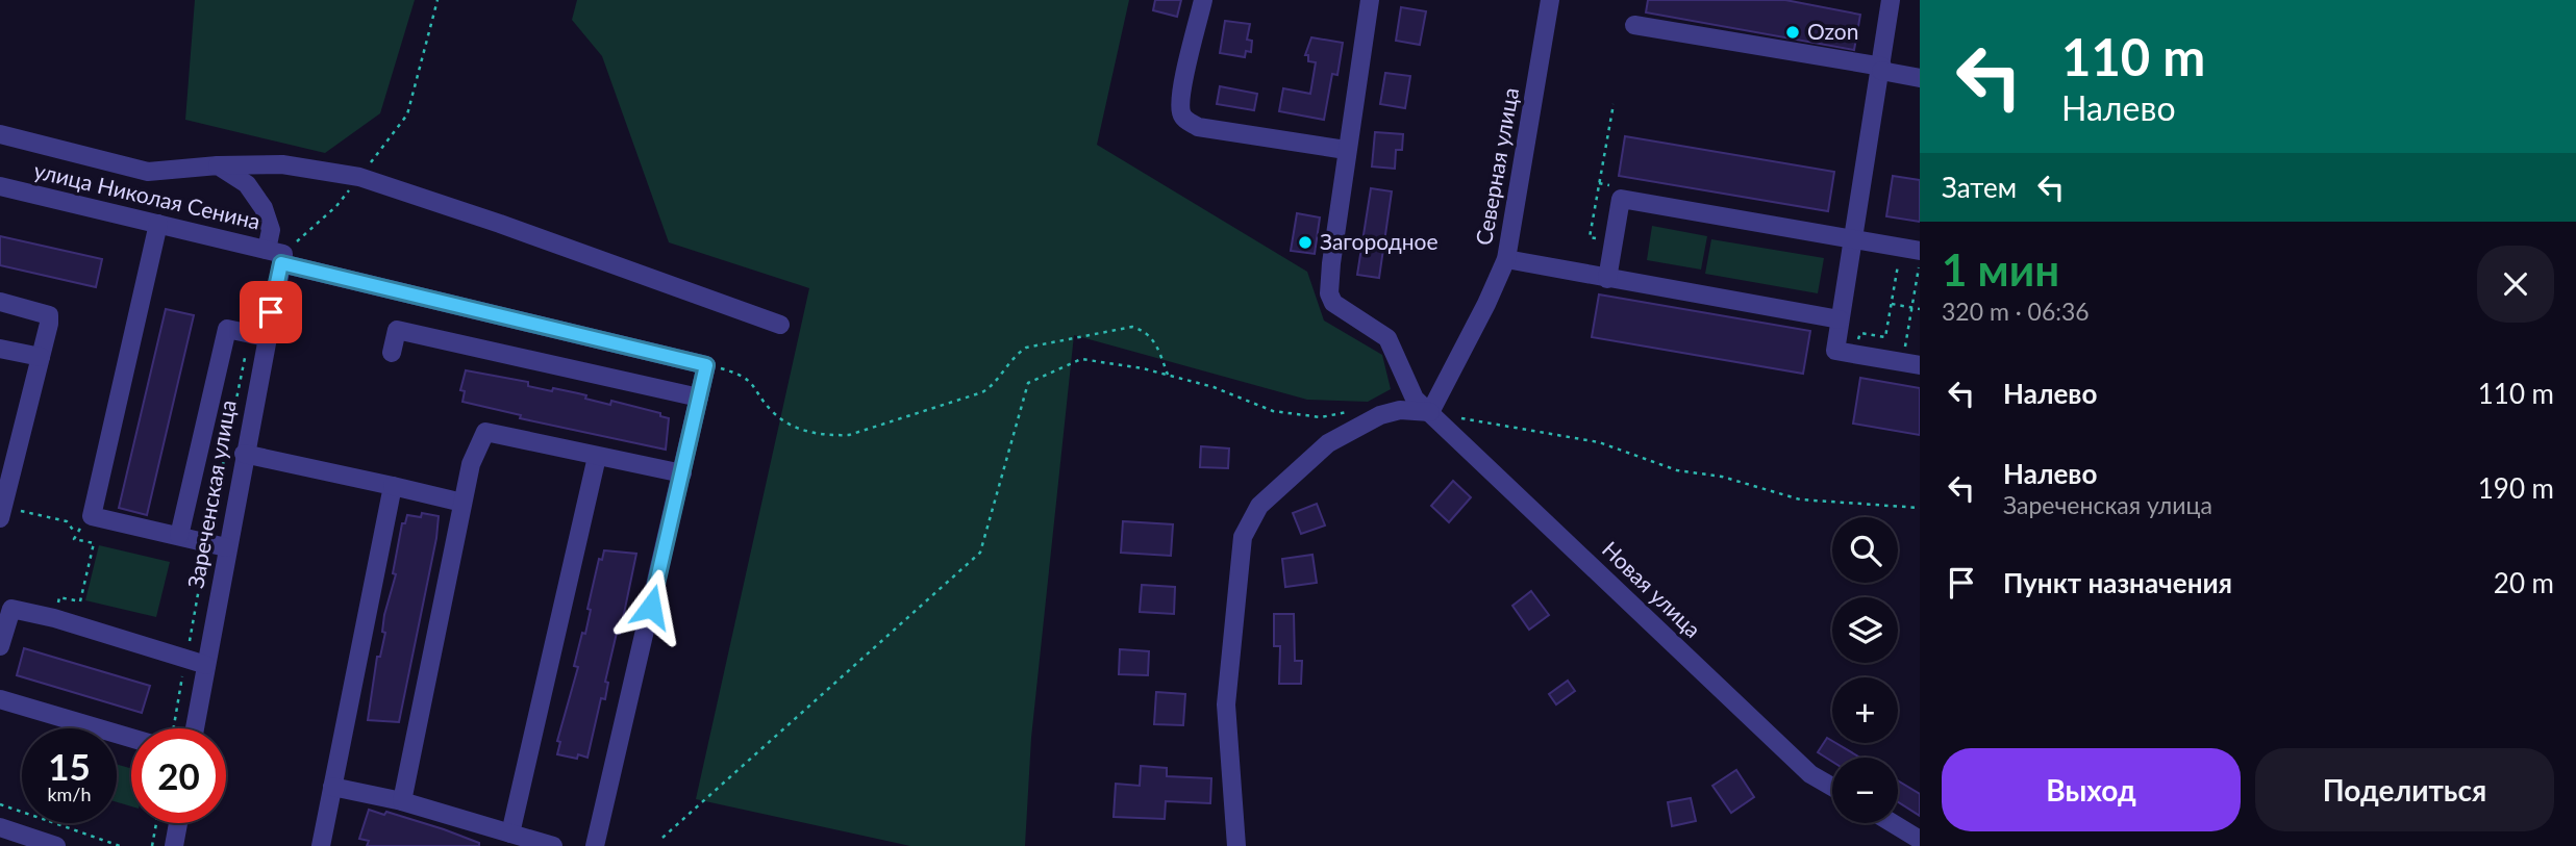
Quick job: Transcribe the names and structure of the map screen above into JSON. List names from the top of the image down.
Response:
{
  "streets": {
    "street": [
      "Северная улица",
      "улица Николая Сенина",
      "Зареченская улица",
      "Новая улица"
    ]
  },
  "crossings": [
    ["Северная улица", "Новая улица"],
    ["улица Николая Сенина", "Зареченская улица"]
  ],
  "places": ["Ozon", "Загородное"],
  "page": {
    "turn": ["110 m", "Налево"],
    "then": "Затем",
    "heading": ["1 мин", "320 m · 06:36"],
    "list": [
      {
        "name": "Налево",
        "value": "110 m"
      },
      {
        "name": "Налево",
        "note": "Зареченская улица",
        "value": "190 m"
      },
      {
        "name": "Пункт назначения",
        "value": "20 m"
      }
    ],
    "map_buttons": ["+", "−"],
    "speed": "15 km/h",
    "limit": "20",
    "buttons": ["Выход", "Поделиться"]
  }
}
